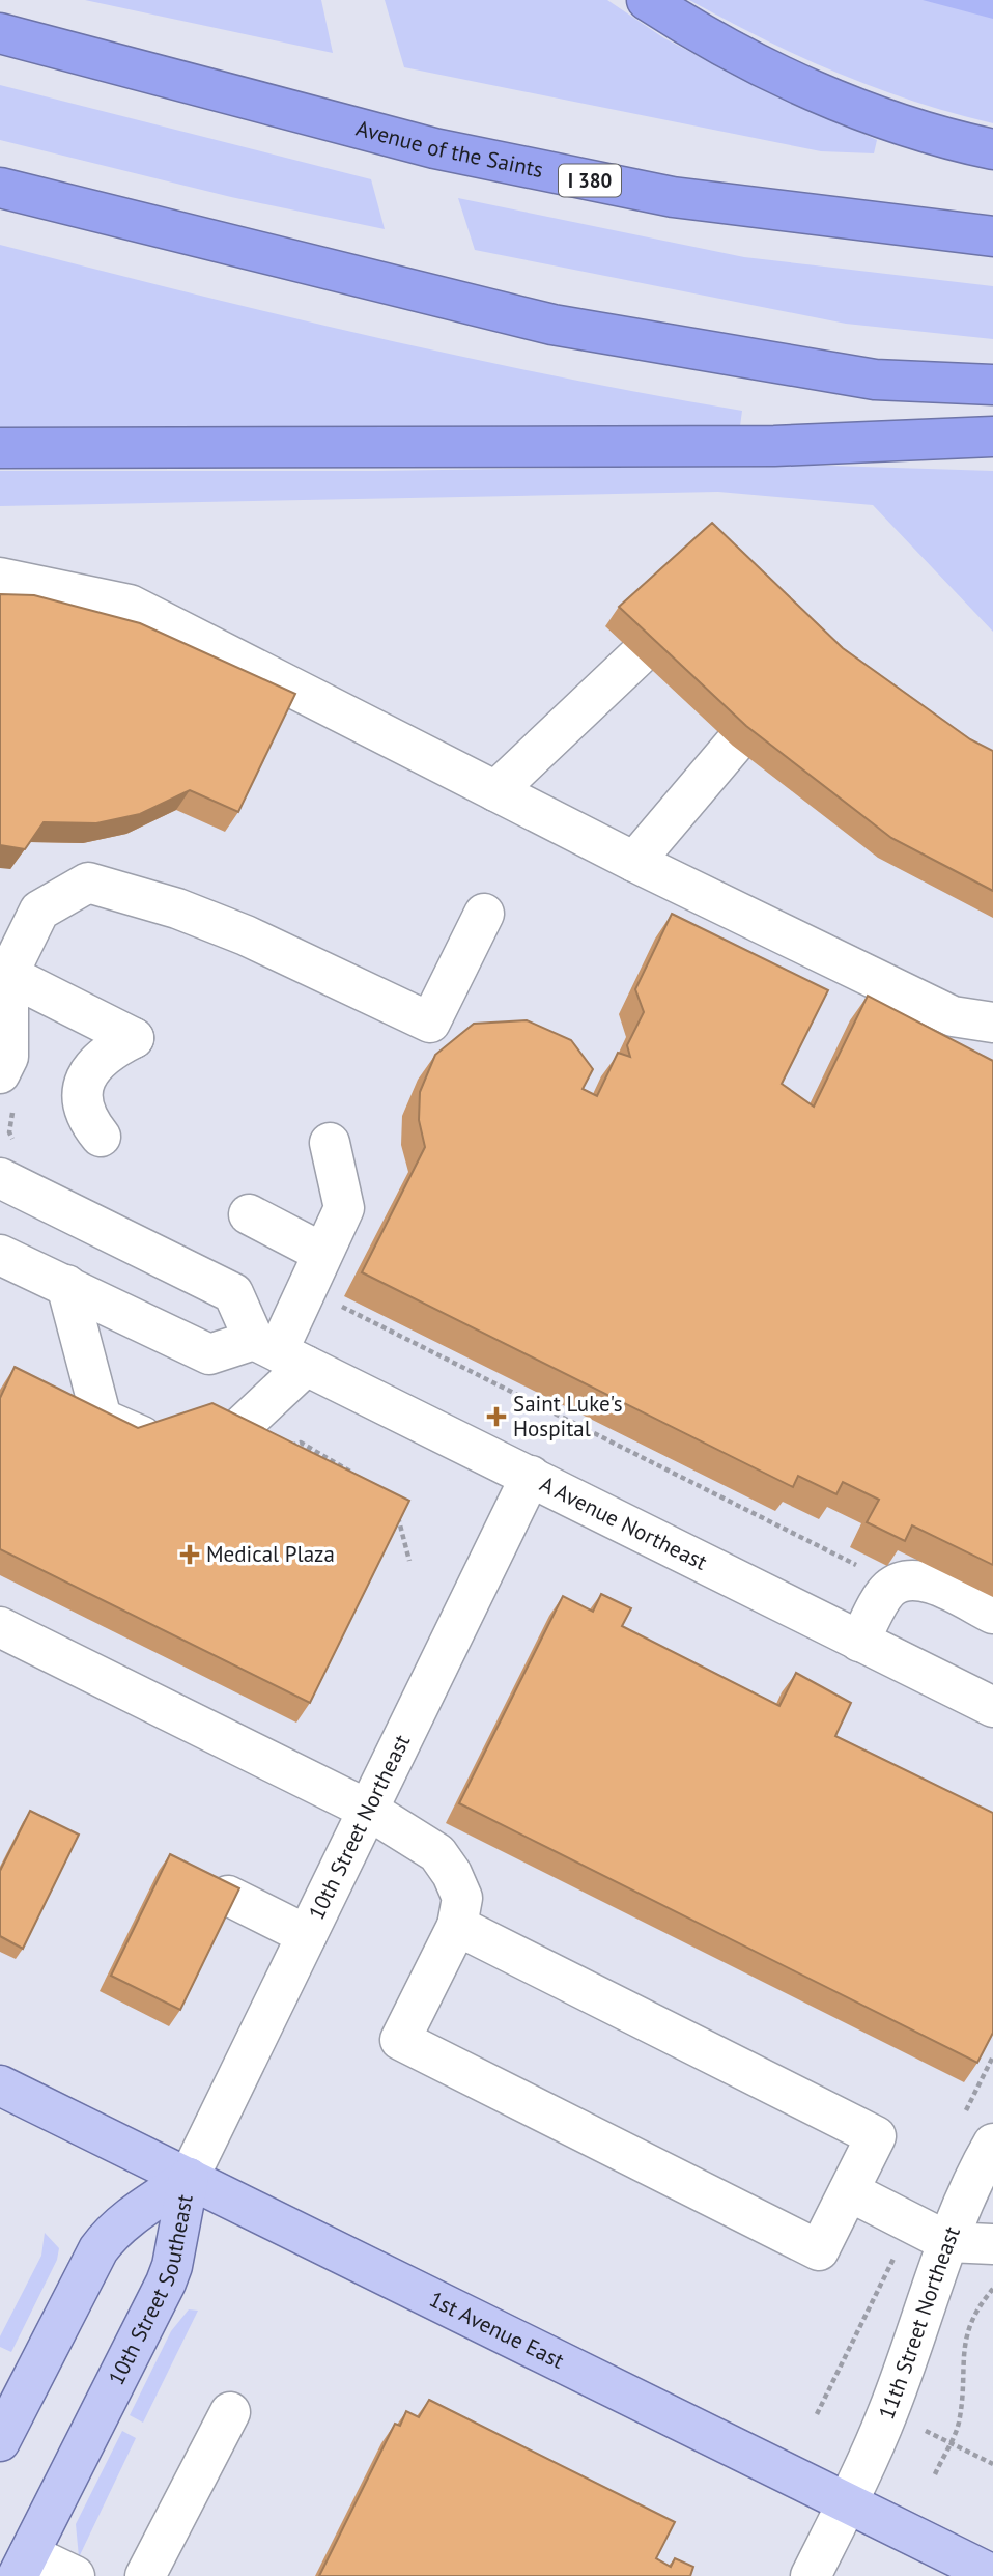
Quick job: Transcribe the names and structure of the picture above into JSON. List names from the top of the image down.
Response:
{
  "streets": {
    "highway": ["Avenue of the Saints", "I 380"],
    "main road": ["10th Street Southeast", "1st Avenue East"],
    "street": ["A Avenue Northeast", "10th Street Northeast", "11th Street Northeast"]
  },
  "crossings": [
    ["A Avenue Northeast", "10th Street Northeast"],
    ["10th Street Northeast", "10th Street Southeast"],
    ["10th Street Northeast", "1st Avenue East"],
    ["10th Street Southeast", "1st Avenue East"],
    ["11th Street Northeast", "1st Avenue East"]
  ],
  "places": {
    "health": ["Saint Luke's Hospital", "Medical Plaza"]
  }
}
